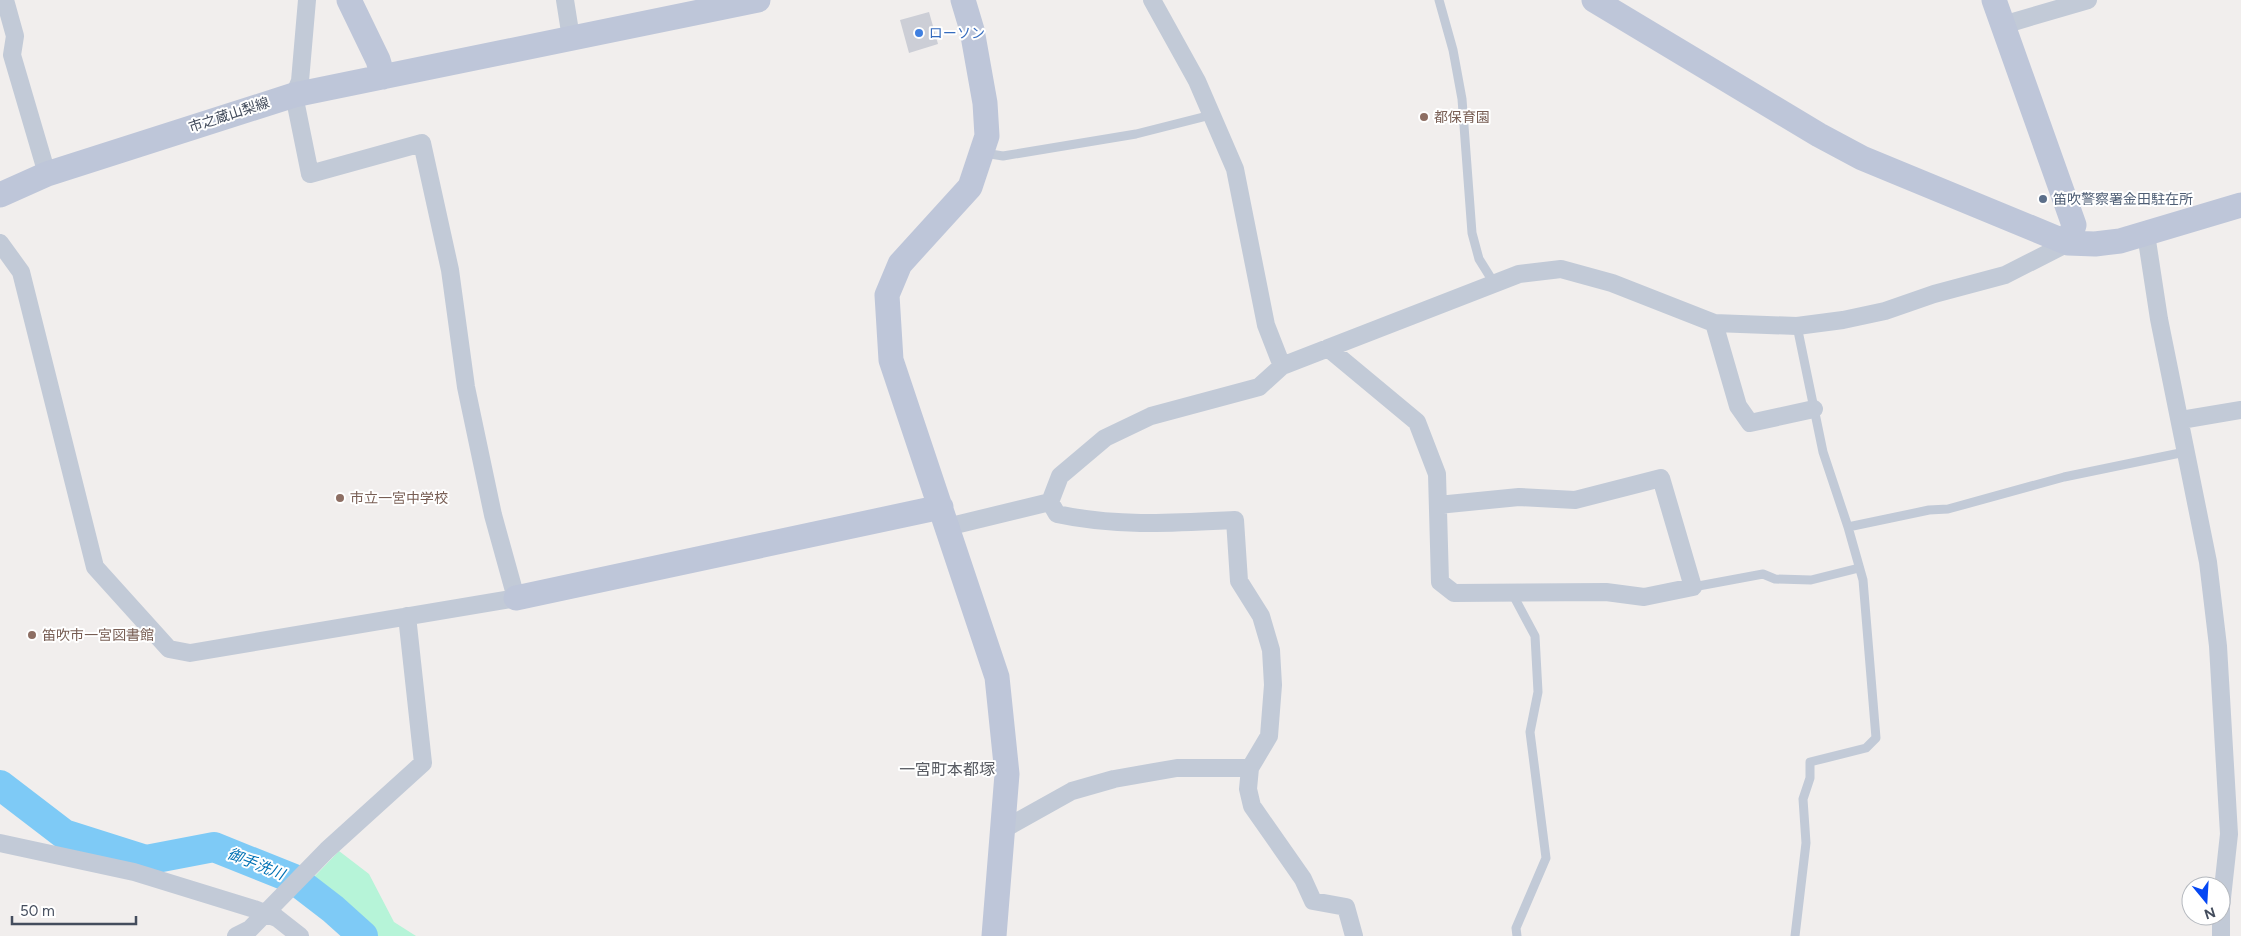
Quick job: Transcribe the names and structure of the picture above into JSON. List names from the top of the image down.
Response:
{
  "streets": {
    "street": ["市之蔵山梨線"]
  },
  "districts": ["一宮町本都塚"],
  "water": ["御手洗川"],
  "places": [
    "ローソン",
    "都保育園",
    "笛吹警察署金田駐在所",
    "市立一宮中学校",
    "笛吹市一宮図書館"
  ],
  "scale_bar": "50 m",
  "north": "bottom"
}
